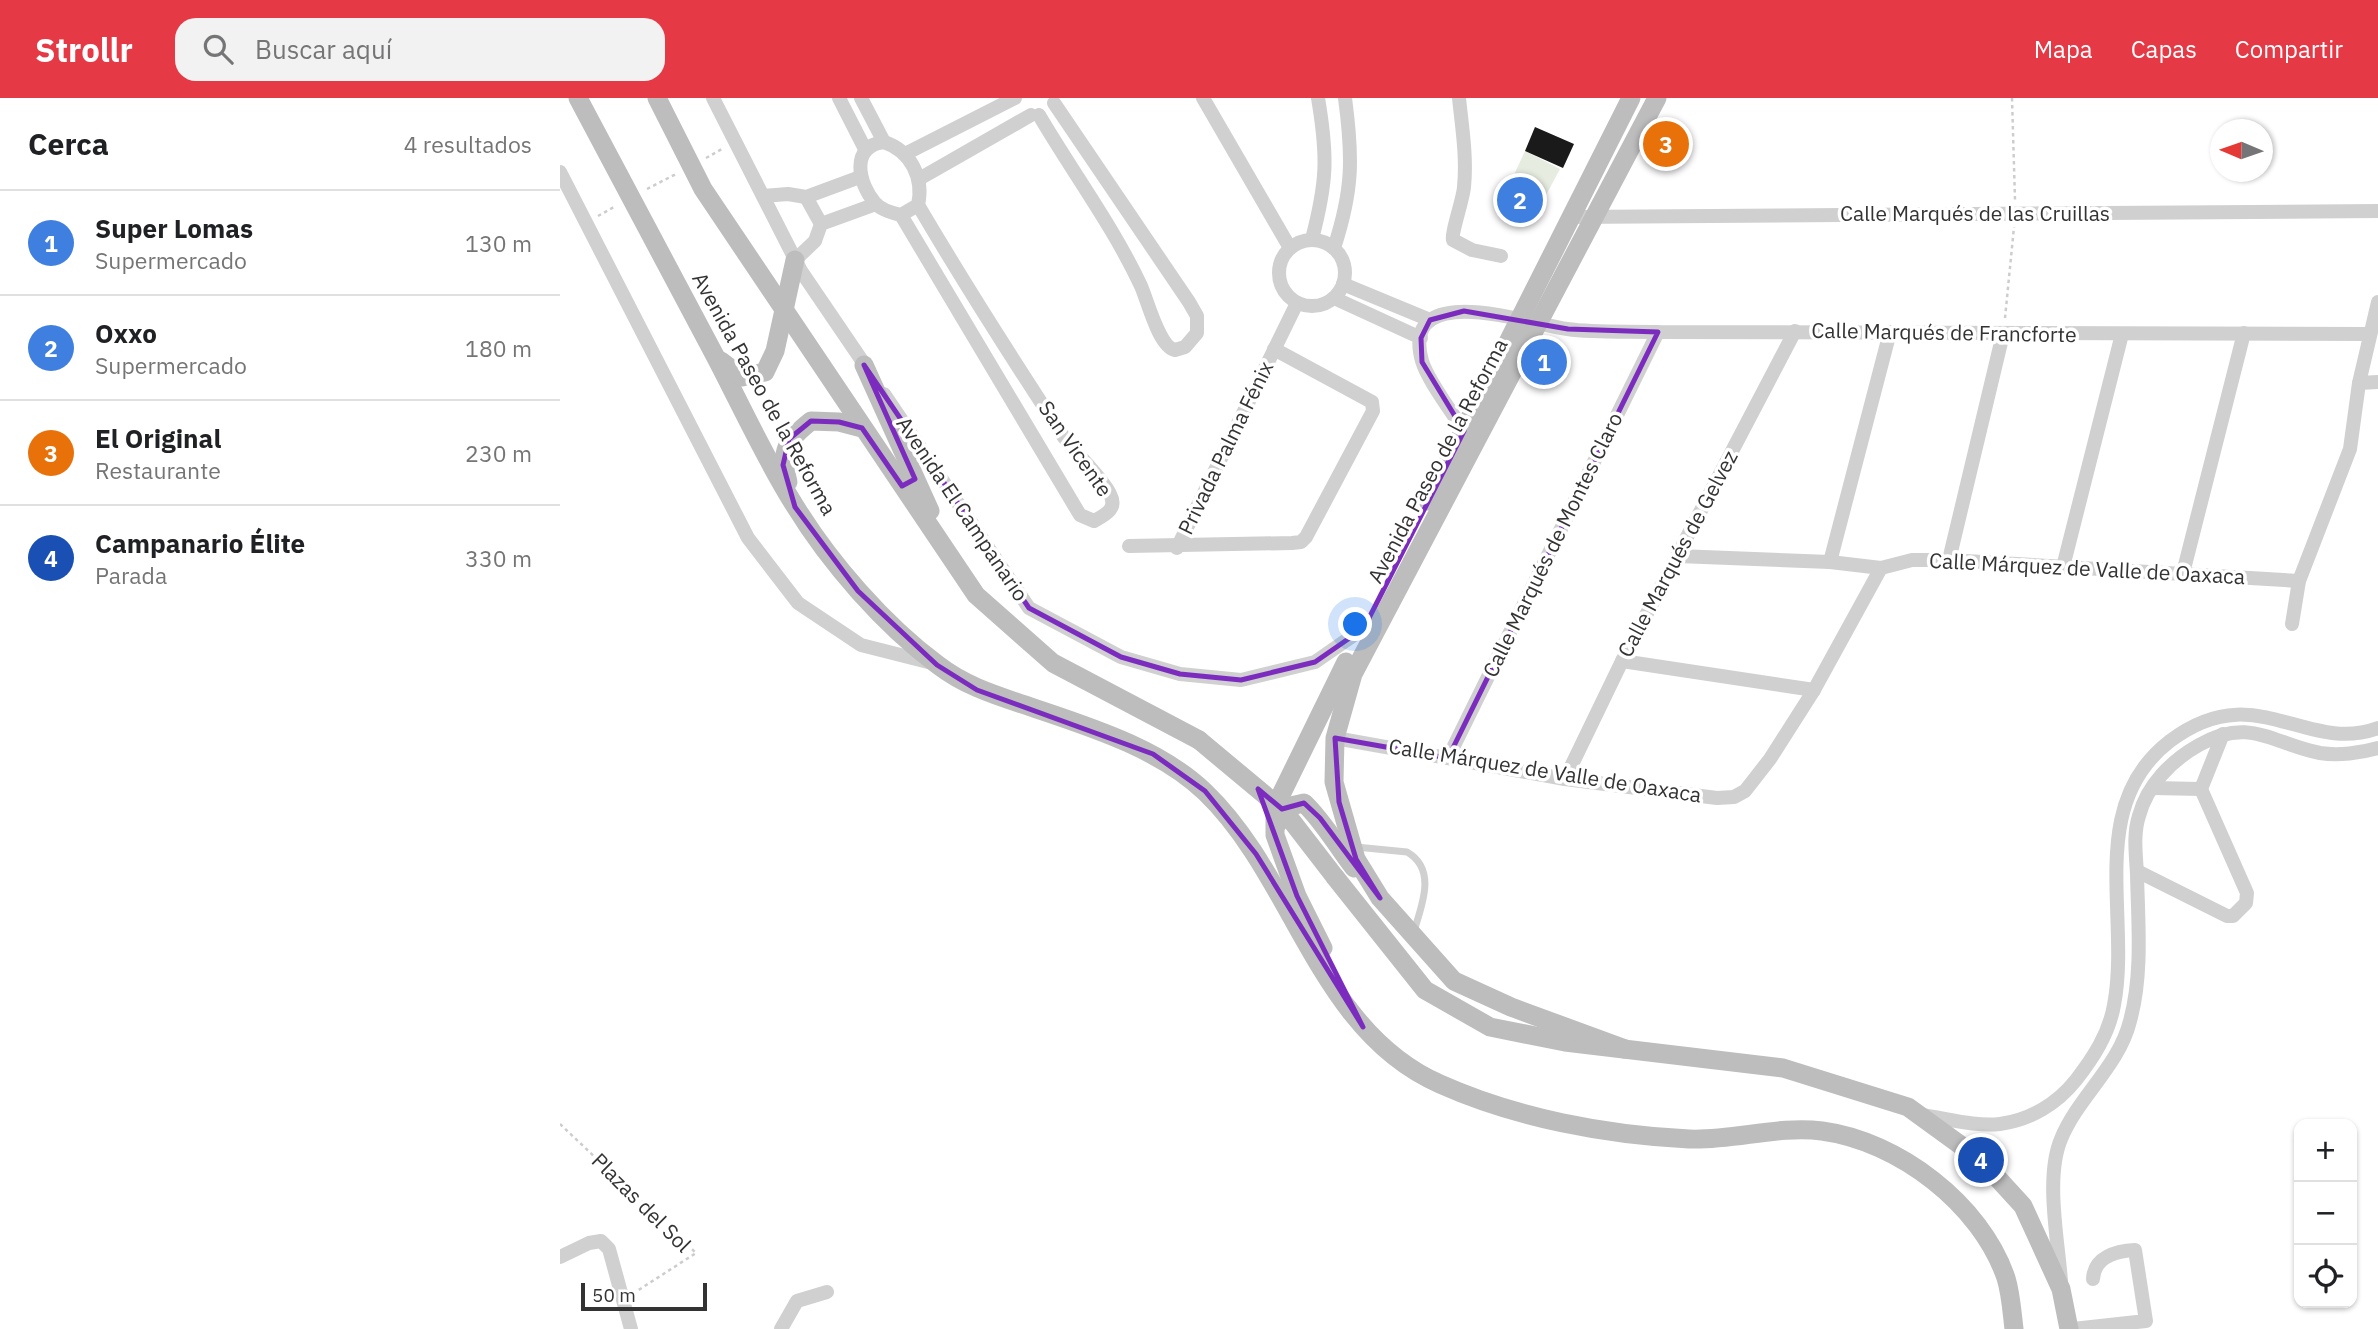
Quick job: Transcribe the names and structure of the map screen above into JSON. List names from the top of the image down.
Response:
{
  "streets": {
    "street": [
      "Calle Marqués de las Cruillas",
      "Calle Marqués de Francforte",
      "Avenida Paseo de la Reforma",
      "Privada Palma Fénix",
      "San Vicente",
      "Avenida El Campanario",
      "Calle Marqués de Montes Claro",
      "Calle Marqués de Gelvez",
      "Calle Márquez de Valle de Oaxaca"
    ],
    "path": ["Plazas del Sol"]
  },
  "crossings": [
    ["Calle Marqués de las Cruillas", "Avenida Paseo de la Reforma"],
    ["Calle Marqués de Francforte", "Avenida Paseo de la Reforma"],
    ["Calle Marqués de Francforte", "Calle Marqués de Montes Claro"],
    ["Calle Marqués de Francforte", "Calle Marqués de Gelvez"],
    ["Avenida Paseo de la Reforma", "Avenida El Campanario"],
    ["Avenida Paseo de la Reforma", "Calle Márquez de Valle de Oaxaca"],
    ["Calle Marqués de Montes Claro", "Calle Márquez de Valle de Oaxaca"],
    ["Calle Marqués de Gelvez", "Calle Márquez de Valle de Oaxaca"]
  ],
  "scale_bar": "50 m",
  "north": "left",
  "page": {
    "header": "Strollr",
    "search": "Buscar aquí",
    "nav": ["Mapa", "Capas", "Compartir"],
    "heading": ["Cerca", "4 resultados"],
    "pins": [
      "3",
      "2",
      "1",
      "4"
    ],
    "list": [
      {
        "mark": "1",
        "name": "Super Lomas",
        "note": "Supermercado",
        "value": "130 m"
      },
      {
        "mark": "2",
        "name": "Oxxo",
        "note": "Supermercado",
        "value": "180 m"
      },
      {
        "mark": "3",
        "name": "El Original",
        "note": "Restaurante",
        "value": "230 m"
      },
      {
        "mark": "4",
        "name": "Campanario Élite",
        "note": "Parada",
        "value": "330 m"
      }
    ],
    "map_buttons": ["+", "−"],
    "scale": "50 m"
  }
}
